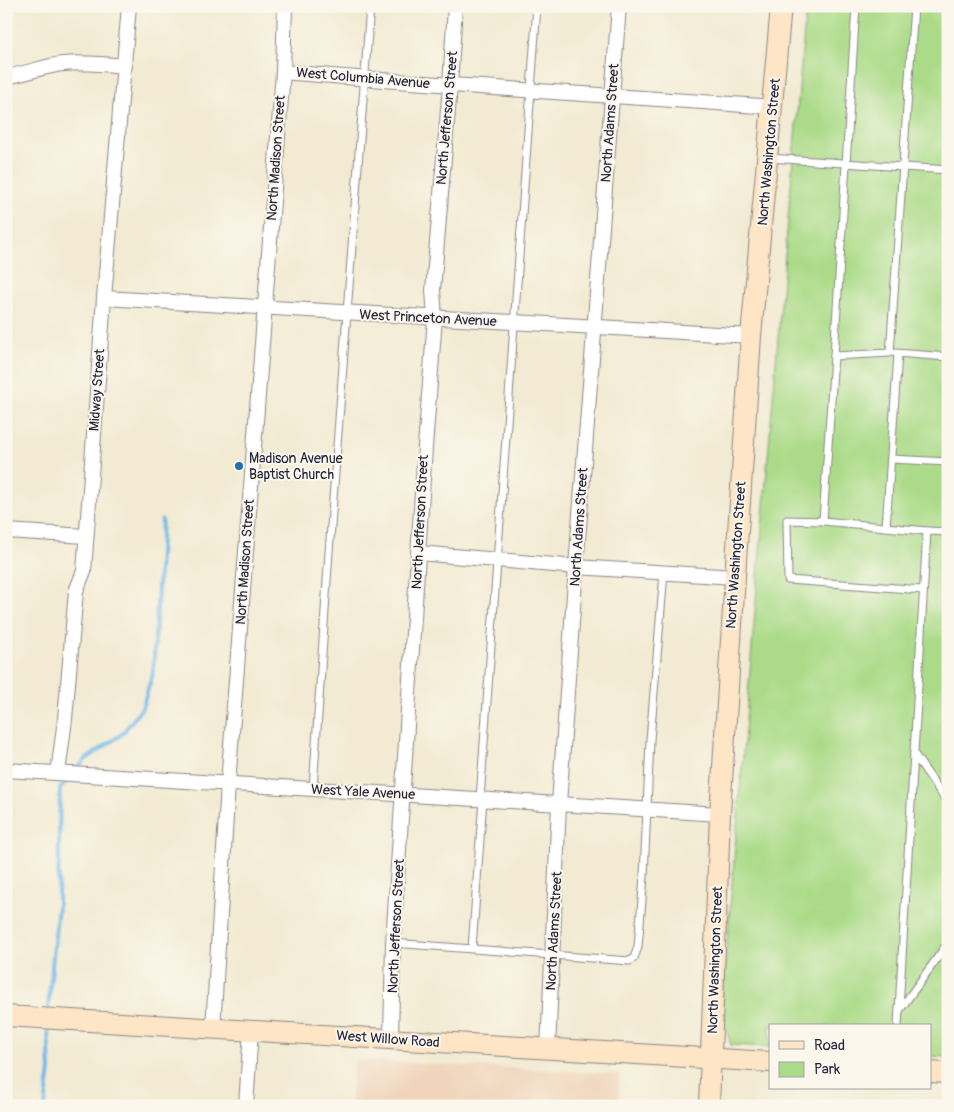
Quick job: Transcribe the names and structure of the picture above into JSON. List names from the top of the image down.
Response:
{
  "streets": {
    "street": [
      "West Columbia Avenue",
      "North Jefferson Street",
      "North Adams Street",
      "North Washington Street",
      "North Madison Street",
      "West Princeton Avenue",
      "Midway Street",
      "West Yale Avenue",
      "West Willow Road"
    ]
  },
  "crossings": [
    ["West Columbia Avenue", "North Jefferson Street"],
    ["West Columbia Avenue", "North Adams Street"],
    ["West Columbia Avenue", "North Washington Street"],
    ["West Columbia Avenue", "North Madison Street"],
    ["North Jefferson Street", "West Princeton Avenue"],
    ["North Jefferson Street", "West Yale Avenue"],
    ["North Jefferson Street", "West Willow Road"],
    ["North Adams Street", "West Princeton Avenue"],
    ["North Adams Street", "West Yale Avenue"],
    ["North Adams Street", "West Willow Road"],
    ["North Washington Street", "West Princeton Avenue"],
    ["North Washington Street", "West Yale Avenue"],
    ["North Washington Street", "West Willow Road"],
    ["North Madison Street", "West Princeton Avenue"],
    ["North Madison Street", "West Yale Avenue"],
    ["North Madison Street", "West Willow Road"],
    ["West Princeton Avenue", "Midway Street"],
    ["Midway Street", "West Yale Avenue"]
  ],
  "places": ["Madison Avenue Baptist Church"],
  "legend": ["Road", "Park"]
}
